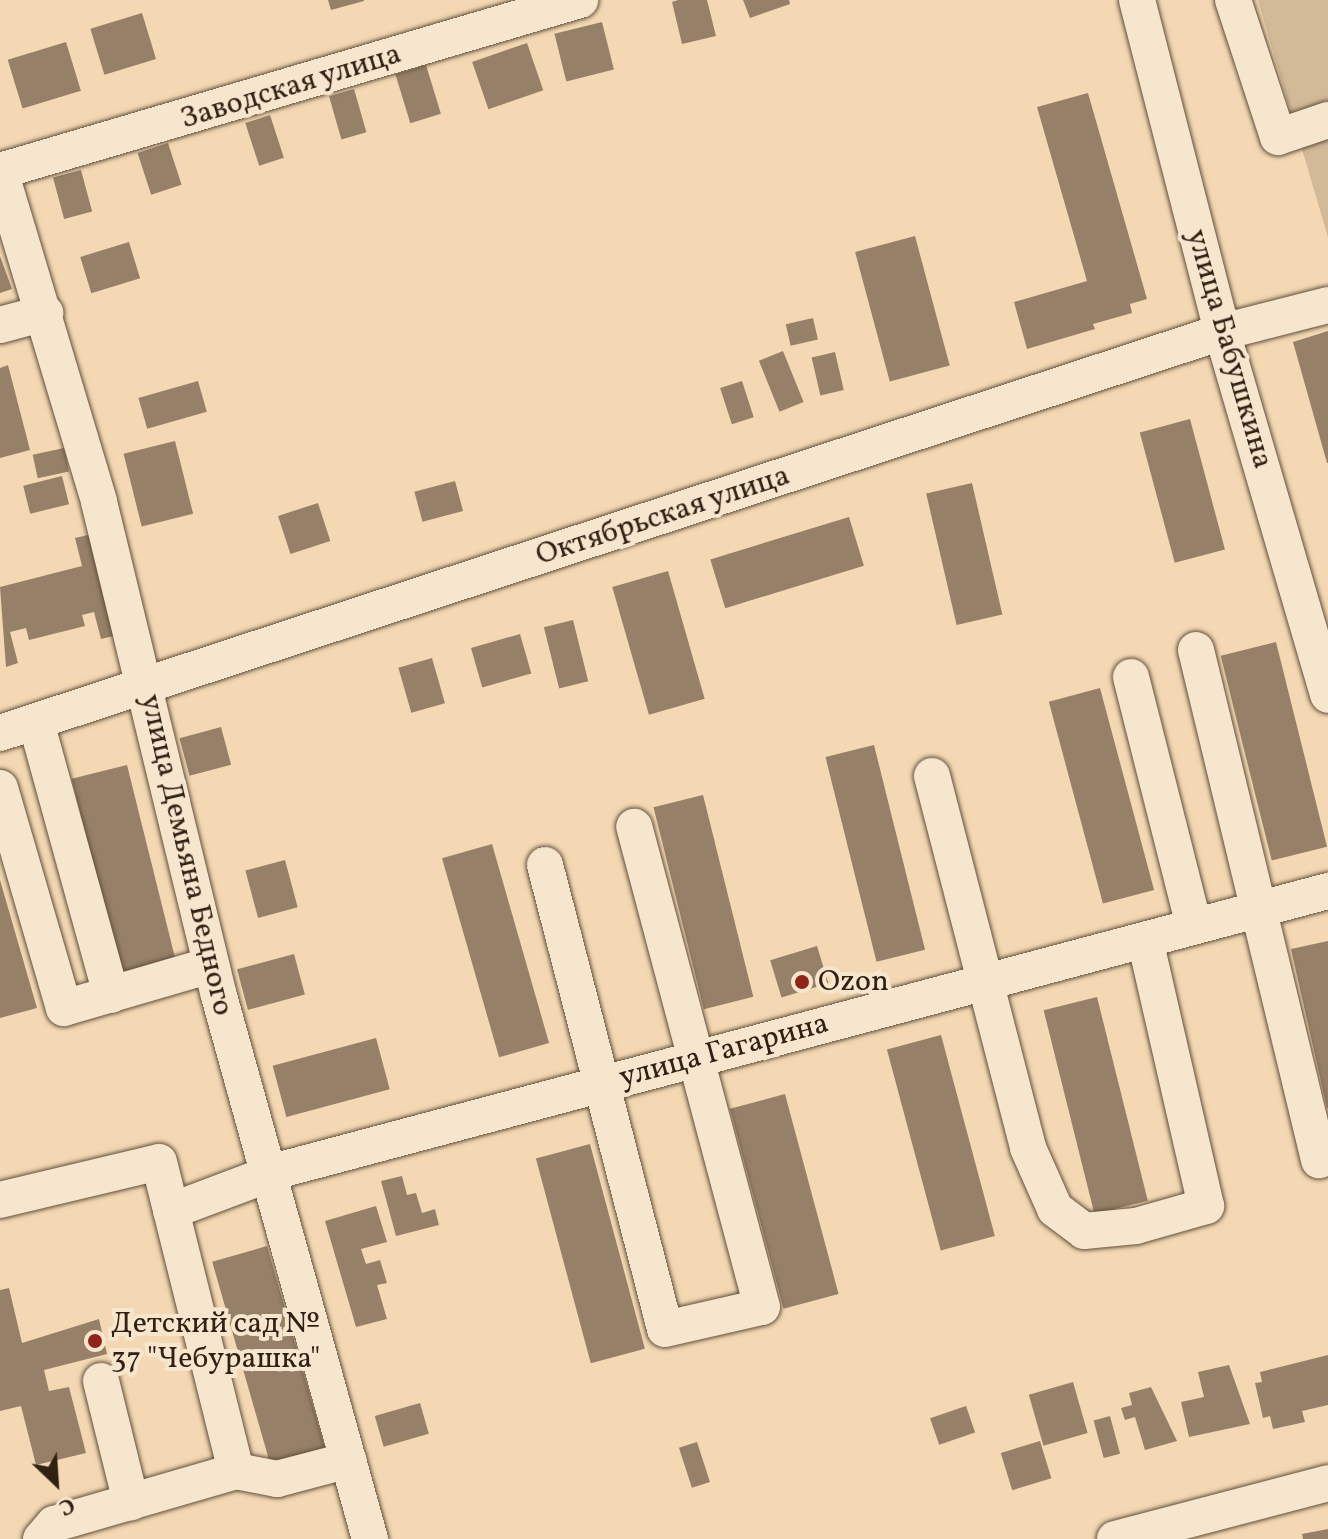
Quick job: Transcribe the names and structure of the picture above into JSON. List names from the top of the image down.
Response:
{
  "streets": {
    "street": [
      "Заводская улица",
      "улица Бабушкина",
      "Октябрьская улица",
      "улица Демьяна Бедного",
      "улица Гагарина"
    ]
  },
  "crossings": [
    ["Заводская улица", "улица Демьяна Бедного"],
    ["улица Бабушкина", "Октябрьская улица"],
    ["Октябрьская улица", "улица Демьяна Бедного"],
    ["улица Демьяна Бедного", "улица Гагарина"]
  ],
  "places": ["Ozon", "Детский сад № 37 \"Чебурашка\""],
  "north": "bottom right"
}
